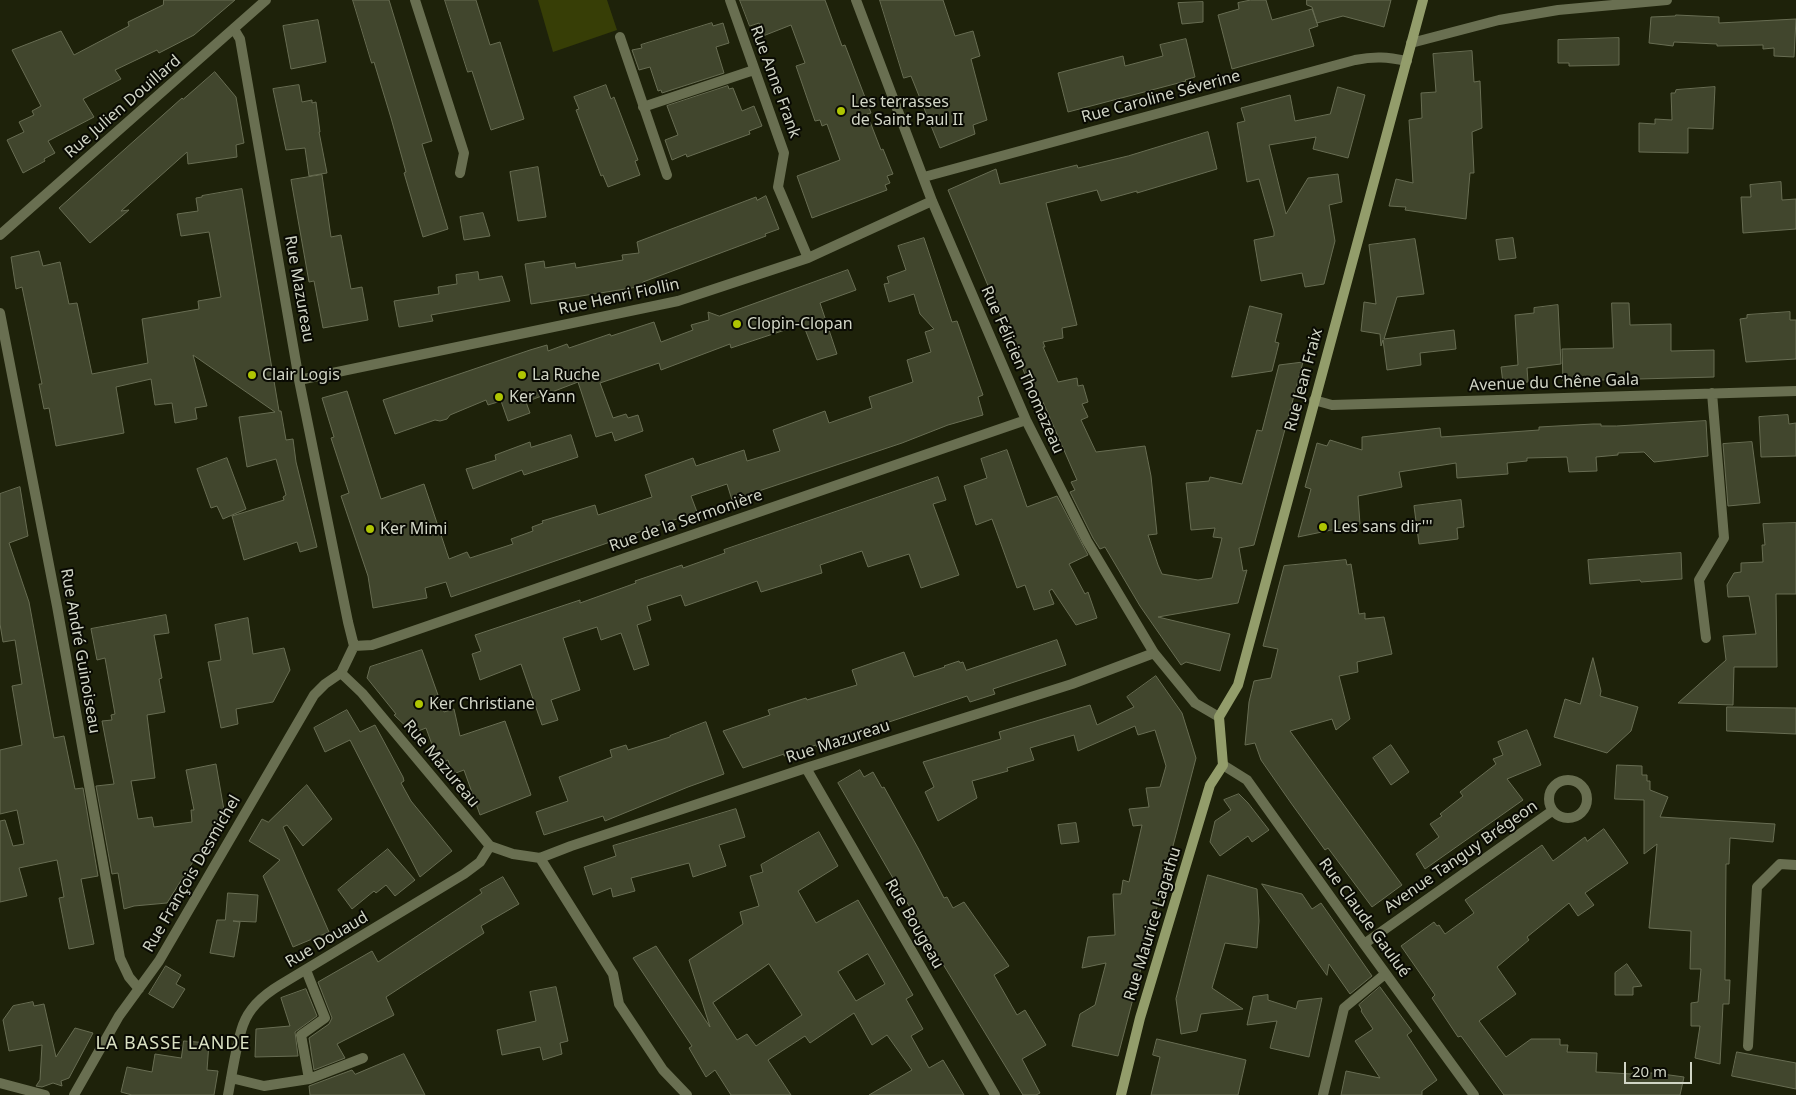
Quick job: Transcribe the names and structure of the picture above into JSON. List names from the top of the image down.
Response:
{
  "streets": {
    "street": [
      "Rue Anne Frank",
      "Rue Caroline Séverine",
      "Rue Julien Douillard",
      "Rue Mazureau",
      "Rue Henri Fiollin",
      "Rue Félicien Thomazeau",
      "Rue Jean Fraix",
      "Avenue du Chêne Gala",
      "Rue de la Sermonière",
      "Rue André Guinoiseau",
      "Avenue Tanguy Brégeon",
      "Rue François Desmichel",
      "Rue Claude Gaulué",
      "Rue Bougeau",
      "Rue Maurice Lagathu",
      "Rue Douaud"
    ]
  },
  "crossings": [
    ["Rue Anne Frank", "Rue Henri Fiollin"],
    ["Rue Caroline Séverine", "Rue Félicien Thomazeau"],
    ["Rue Caroline Séverine", "Rue Jean Fraix"],
    ["Rue Julien Douillard", "Rue Mazureau"],
    ["Rue Mazureau", "Rue Henri Fiollin"],
    ["Rue Mazureau", "Rue Félicien Thomazeau"],
    ["Rue Mazureau", "Rue de la Sermonière"],
    ["Rue Mazureau", "Rue François Desmichel"],
    ["Rue Mazureau", "Rue Bougeau"],
    ["Rue Mazureau", "Rue Douaud"],
    ["Rue Henri Fiollin", "Rue Félicien Thomazeau"],
    ["Rue Félicien Thomazeau", "Rue Jean Fraix"],
    ["Rue Félicien Thomazeau", "Rue de la Sermonière"],
    ["Rue Jean Fraix", "Avenue du Chêne Gala"],
    ["Rue André Guinoiseau", "Rue François Desmichel"],
    ["Avenue Tanguy Brégeon", "Rue Claude Gaulué"],
    ["Rue Claude Gaulué", "Rue Maurice Lagathu"]
  ],
  "districts": ["LA BASSE LANDE"],
  "places": [
    "Les terrasses de Saint Paul II",
    "Clopin-Clopan",
    "Clair Logis",
    "La Ruche",
    "Ker Yann",
    "Les sans dir'''",
    "Ker Mimi",
    "Ker Christiane"
  ],
  "scale_bar": "20 m"
}
